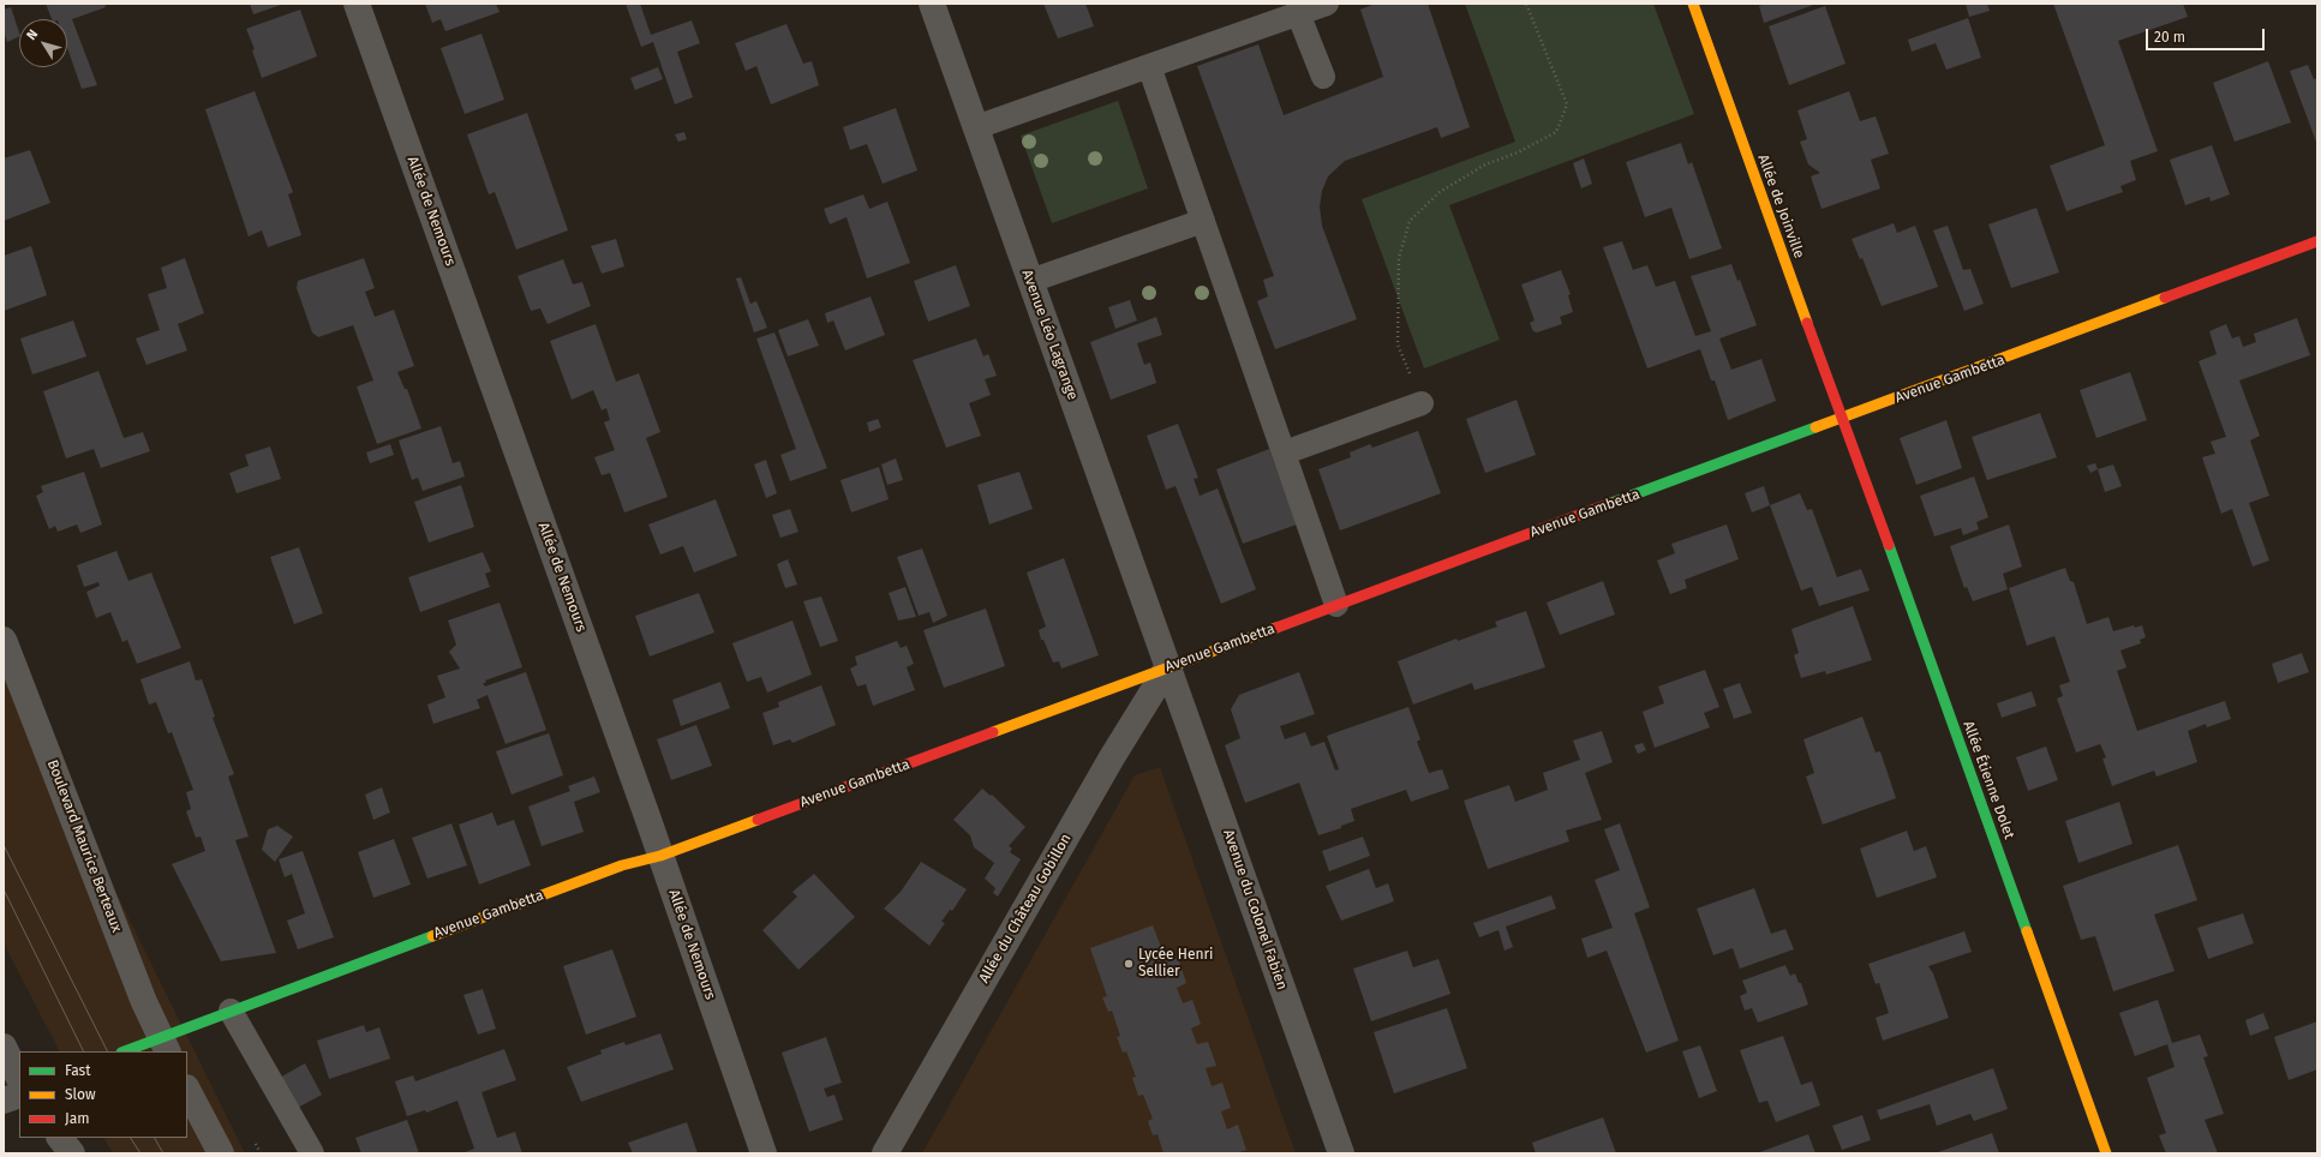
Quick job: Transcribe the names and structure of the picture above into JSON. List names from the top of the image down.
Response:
{
  "streets": {
    "street": [
      "Allée de Joinville",
      "Allée de Nemours",
      "Avenue Léo Lagrange",
      "Avenue Gambetta",
      "Allée Étienne Dolet",
      "Boulevard Maurice Berteaux",
      "Allée du Château Gobillon",
      "Avenue du Colonel Fabien"
    ]
  },
  "crossings": [
    ["Allée de Joinville", "Avenue Gambetta"],
    ["Allée de Joinville", "Allée Étienne Dolet"],
    ["Allée de Nemours", "Avenue Gambetta"],
    ["Avenue Léo Lagrange", "Avenue Gambetta"],
    ["Avenue Léo Lagrange", "Allée du Château Gobillon"],
    ["Avenue Léo Lagrange", "Avenue du Colonel Fabien"],
    ["Avenue Gambetta", "Allée Étienne Dolet"],
    ["Avenue Gambetta", "Boulevard Maurice Berteaux"],
    ["Avenue Gambetta", "Allée du Château Gobillon"],
    ["Avenue Gambetta", "Avenue du Colonel Fabien"],
    ["Allée du Château Gobillon", "Avenue du Colonel Fabien"]
  ],
  "places": ["Lycée Henri Sellier"],
  "legend": ["Fast", "Slow", "Jam"],
  "scale_bar": "20 m",
  "north": "top left"
}
